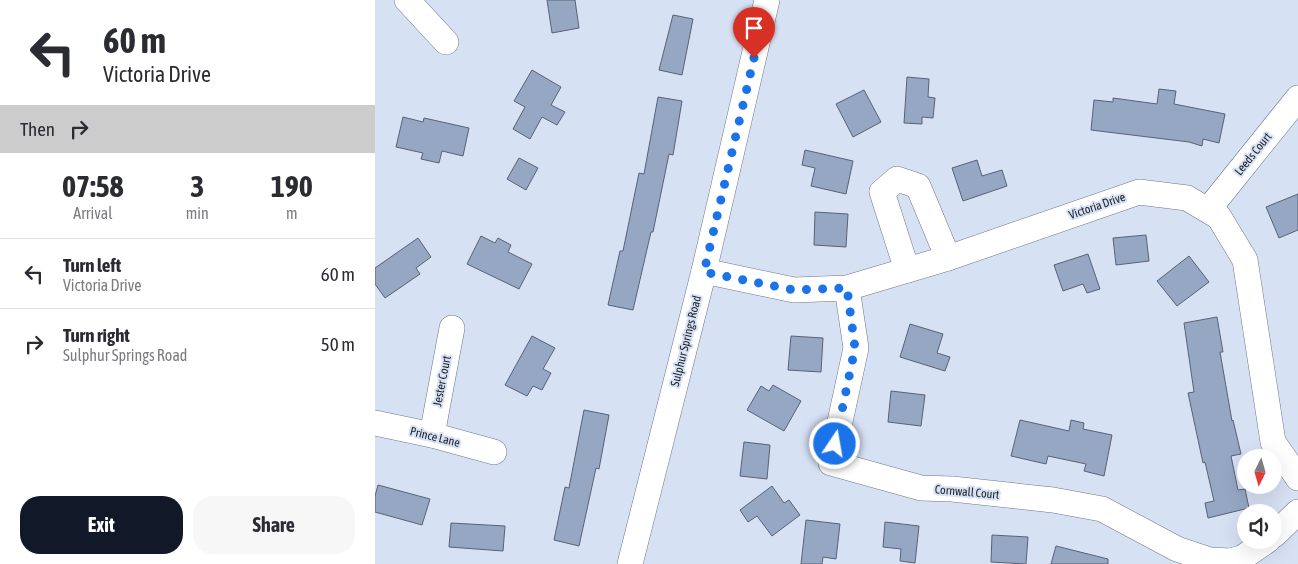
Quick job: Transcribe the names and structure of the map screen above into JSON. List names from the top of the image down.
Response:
{
  "streets": {
    "street": [
      "Leeds Court",
      "Victoria Drive",
      "Sulphur Springs Road",
      "Jester Court",
      "Prince Lane",
      "Cornwall Court"
    ]
  },
  "crossings": [
    ["Leeds Court", "Victoria Drive"],
    ["Victoria Drive", "Sulphur Springs Road"],
    ["Victoria Drive", "Cornwall Court"],
    ["Jester Court", "Prince Lane"]
  ],
  "north": "bottom",
  "page": {
    "turn": ["60 m", "Victoria Drive"],
    "then": "Then",
    "eta": [
      "07:58",
      "Arrival",
      "3",
      "min",
      "190",
      "m"
    ],
    "list": [
      {
        "name": "Turn left",
        "note": "Victoria Drive",
        "value": "60 m"
      },
      {
        "name": "Turn right",
        "note": "Sulphur Springs Road",
        "value": "50 m"
      }
    ],
    "buttons": ["Exit", "Share"]
  }
}
